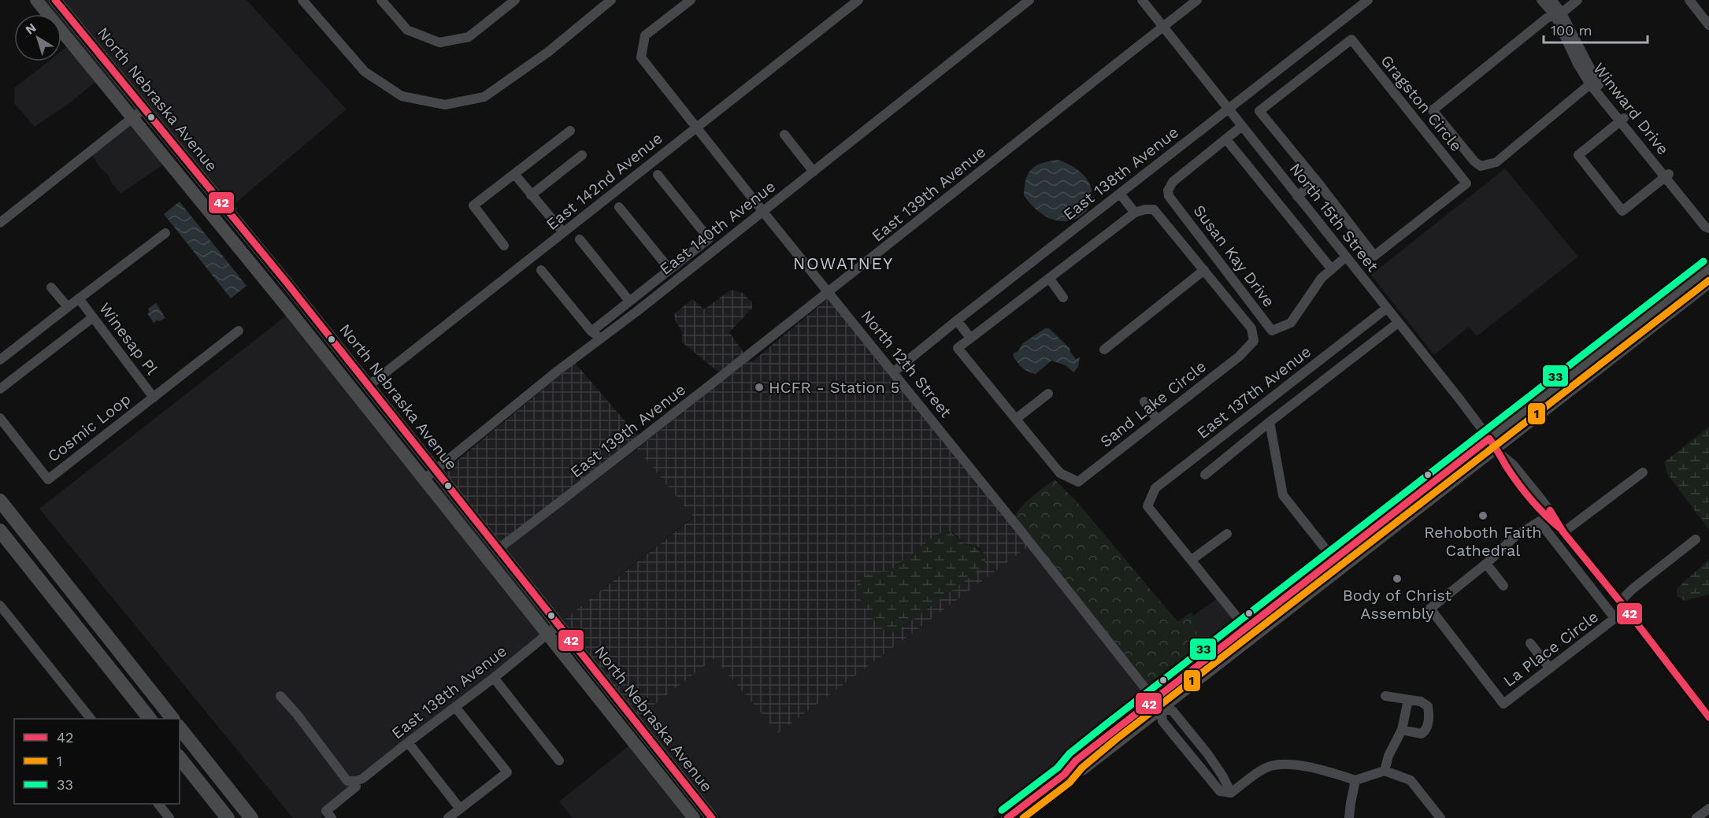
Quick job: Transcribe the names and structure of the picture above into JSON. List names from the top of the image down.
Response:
{
  "streets": {
    "main road": ["North Nebraska Avenue"],
    "street": [
      "Gragston Circle",
      "Winward Drive",
      "East 138th Avenue",
      "East 142nd Avenue",
      "East 139th Avenue",
      "North 15th Street",
      "East 140th Avenue",
      "Susan Kay Drive",
      "Winesap Pl",
      "North 12th Street",
      "East 137th Avenue",
      "Sand Lake Circle",
      "Cosmic Loop",
      "La Place Circle"
    ]
  },
  "crossings": [
    ["North Nebraska Avenue", "East 138th Avenue"],
    ["North Nebraska Avenue", "East 142nd Avenue"],
    ["North Nebraska Avenue", "East 139th Avenue"],
    ["North Nebraska Avenue", "East 140th Avenue"],
    ["East 138th Avenue", "North 15th Street"],
    ["East 138th Avenue", "North 12th Street"],
    ["East 142nd Avenue", "North 12th Street"],
    ["East 139th Avenue", "North 15th Street"],
    ["East 139th Avenue", "North 12th Street"],
    ["North 15th Street", "Susan Kay Drive"],
    ["North 15th Street", "East 137th Avenue"],
    ["North 15th Street", "La Place Circle"],
    ["East 140th Avenue", "North 12th Street"],
    ["Winesap Pl", "Cosmic Loop"]
  ],
  "districts": ["NOWATNEY"],
  "places": ["HCFR - Station 5", "Rehoboth Faith Cathedral", "Body of Christ Assembly"],
  "lines": ["transit line 42", "transit line 33", "transit line 1"],
  "legend": ["42", "1", "33"],
  "scale_bar": "100 m",
  "north": "top left"
}
